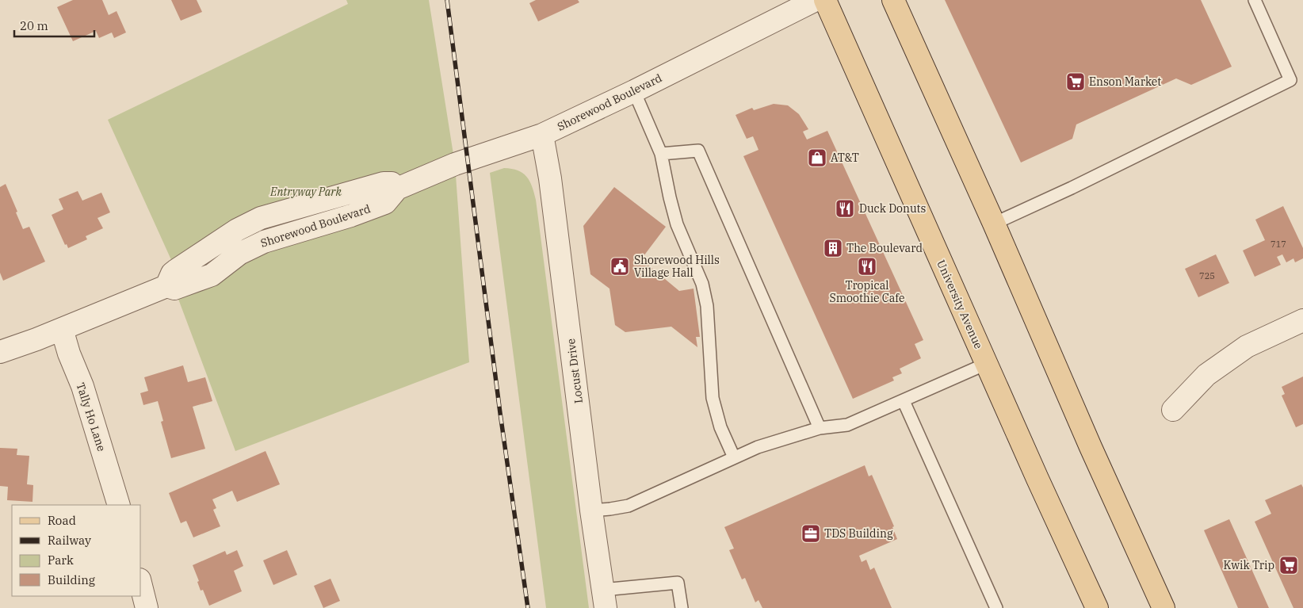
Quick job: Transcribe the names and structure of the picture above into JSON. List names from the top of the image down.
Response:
{
  "streets": {
    "main road": ["University Avenue"],
    "street": ["Shorewood Boulevard", "Locust Drive", "Tally Ho Lane"]
  },
  "crossings": [
    ["Shorewood Boulevard", "Locust Drive"],
    ["Shorewood Boulevard", "Tally Ho Lane"]
  ],
  "parks": ["Entryway Park"],
  "places": {
    "supermarket": ["Enson Market", "Kwik Trip"],
    "shop": ["AT&T"],
    "restaurant": ["Duck Donuts", "Tropical Smoothie Cafe"],
    "building": ["The Boulevard"],
    "public building": ["Shorewood Hills Village Hall"],
    "office": ["TDS Building"]
  },
  "house_numbers": ["717", "725"],
  "legend": [
    "Road",
    "Railway",
    "Park",
    "Building"
  ],
  "scale_bar": "20 m"
}
